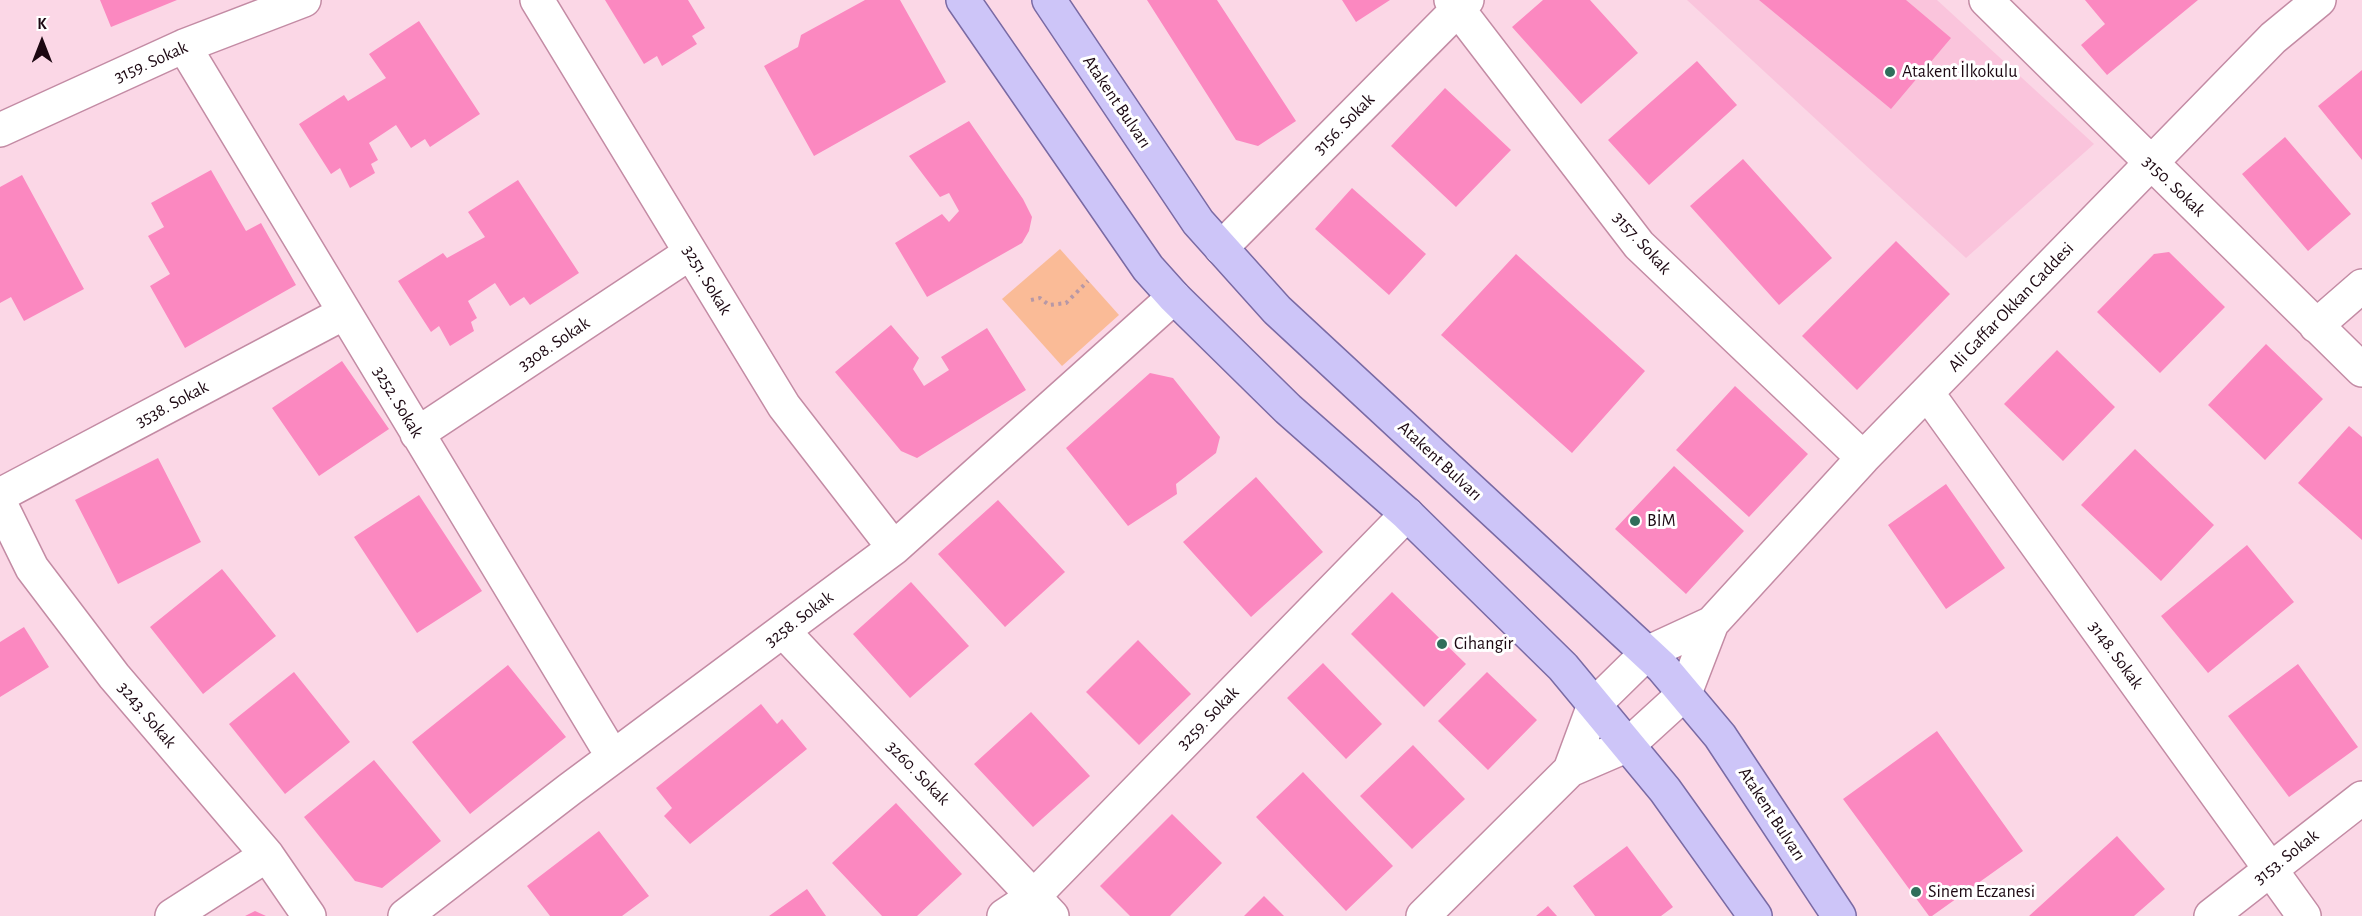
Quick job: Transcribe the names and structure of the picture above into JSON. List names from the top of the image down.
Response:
{
  "streets": {
    "main road": ["Atakent Bulvarı"],
    "street": [
      "3159. Sokak",
      "3156. Sokak",
      "3150. Sokak",
      "3157. Sokak",
      "3251. Sokak",
      "Ali Gaffar Okkan Caddesi",
      "3308. Sokak",
      "3252. Sokak",
      "3538. Sokak",
      "3258. Sokak",
      "3148. Sokak",
      "3243. Sokak",
      "3259. Sokak",
      "3260. Sokak",
      "3153. Sokak"
    ]
  },
  "crossings": [
    ["3159. Sokak", "3252. Sokak"],
    ["Atakent Bulvarı", "3156. Sokak"],
    ["Atakent Bulvarı", "Ali Gaffar Okkan Caddesi"],
    ["3156. Sokak", "3157. Sokak"],
    ["3150. Sokak", "Ali Gaffar Okkan Caddesi"],
    ["3157. Sokak", "Ali Gaffar Okkan Caddesi"],
    ["3251. Sokak", "3308. Sokak"],
    ["3251. Sokak", "3258. Sokak"],
    ["Ali Gaffar Okkan Caddesi", "3148. Sokak"],
    ["3308. Sokak", "3252. Sokak"],
    ["3252. Sokak", "3538. Sokak"],
    ["3252. Sokak", "3258. Sokak"],
    ["3258. Sokak", "3260. Sokak"],
    ["3148. Sokak", "3153. Sokak"],
    ["3259. Sokak", "3260. Sokak"]
  ],
  "places": [
    "Atakent İlkokulu",
    "BİM",
    "Cihangir",
    "Sinem Eczanesi"
  ],
  "north": "top"
}
